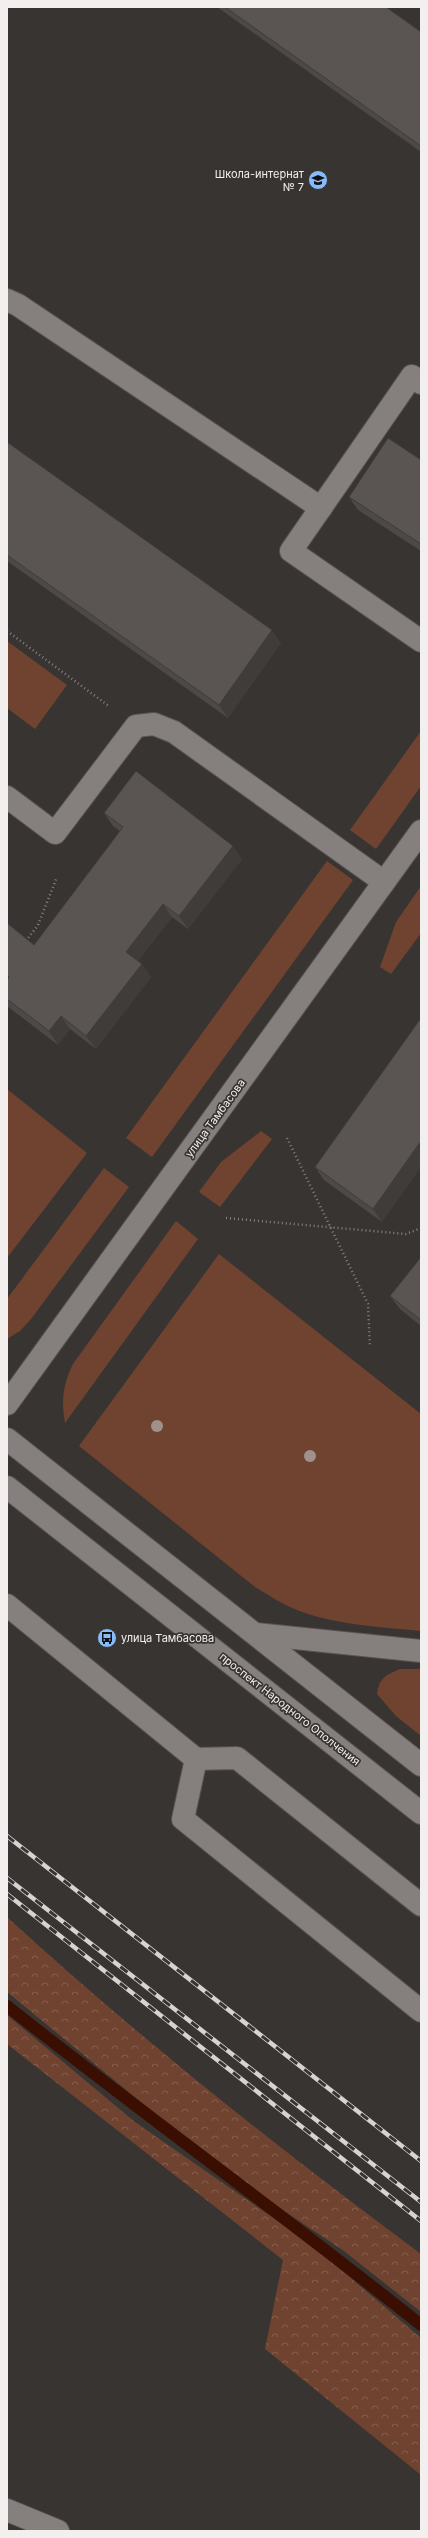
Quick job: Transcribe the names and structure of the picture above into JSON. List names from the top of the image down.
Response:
{
  "streets": {
    "street": ["улица Тамбасова", "проспект Народного Ополчения"]
  },
  "places": {
    "school or university": ["Школа-интернат № 7"],
    "bus stop": ["улица Тамбасова"]
  }
}
